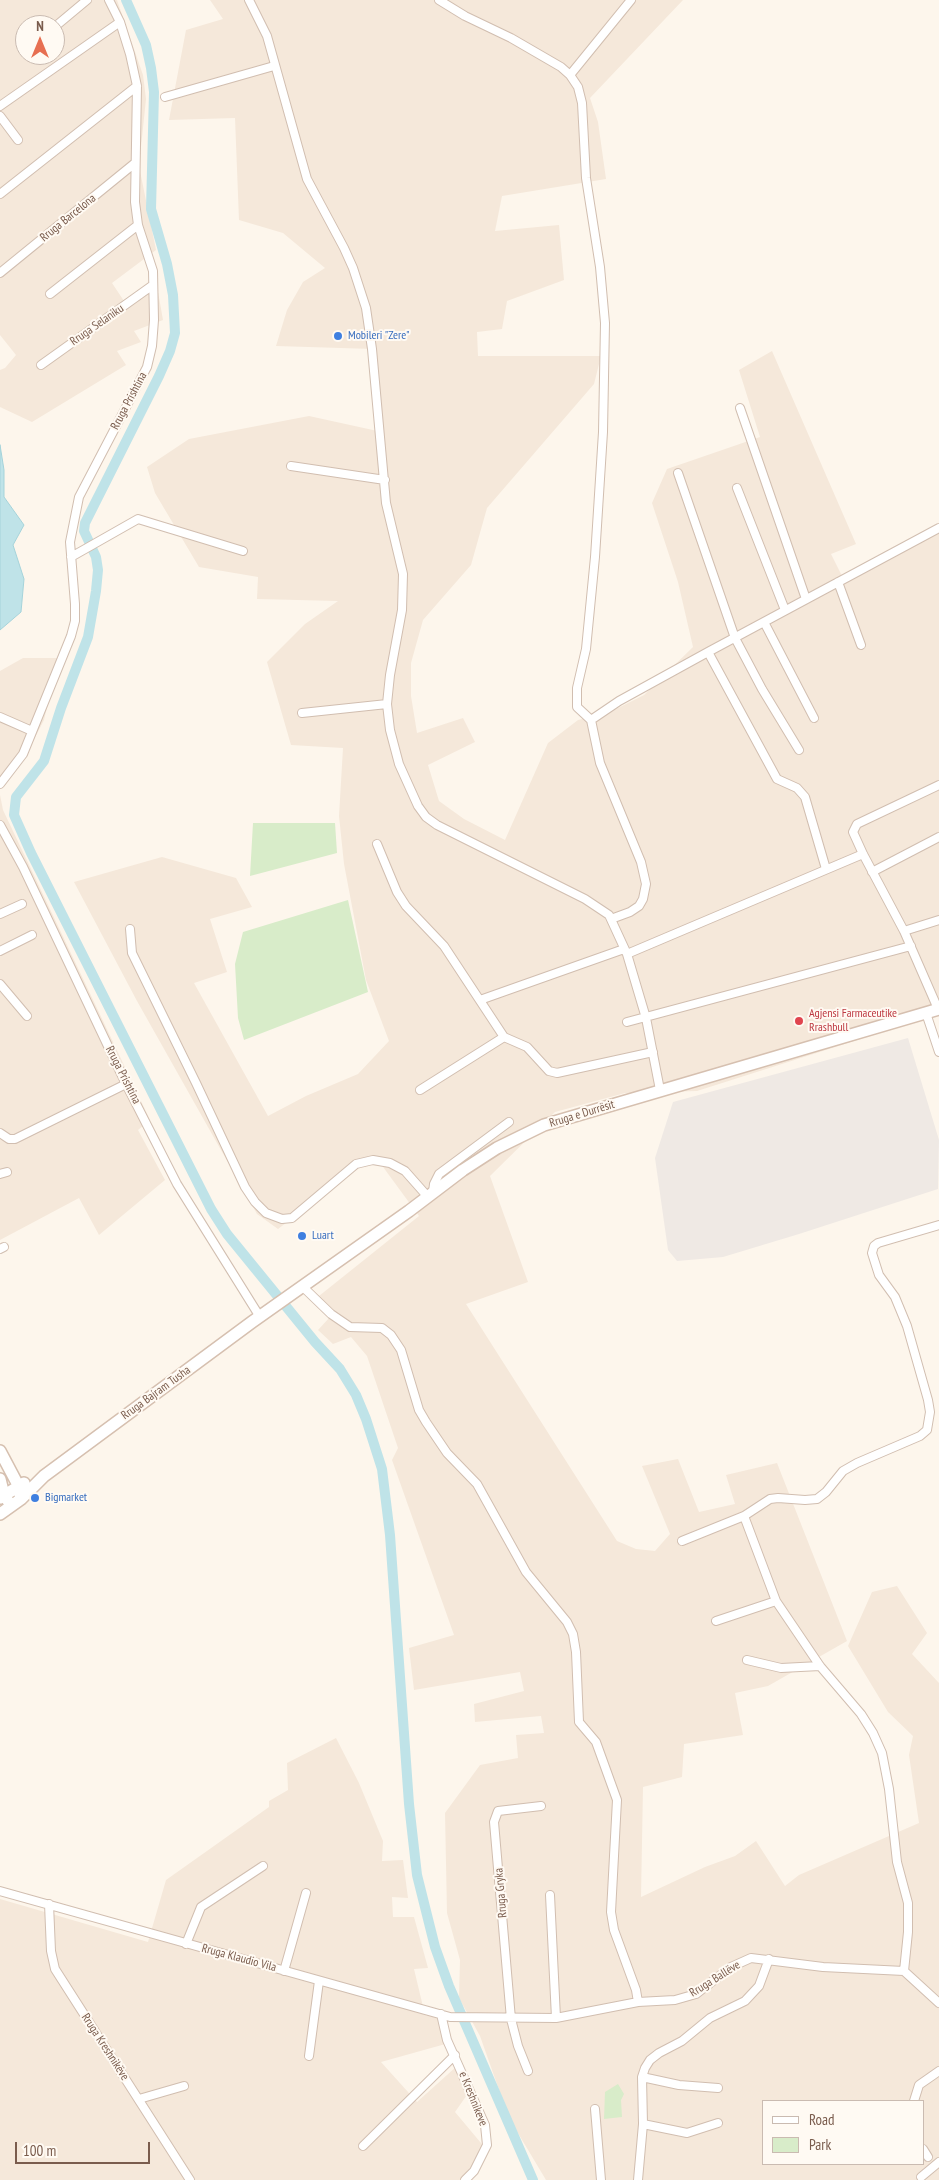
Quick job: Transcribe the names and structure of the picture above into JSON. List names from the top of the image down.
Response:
{
  "streets": {
    "main road": ["Rruga e Durrësit", "Rruga Bajram Tusha"],
    "street": [
      "Rruga Barcelona",
      "Rruga Selaniku",
      "Rruga Prishtina",
      "Rruga Gryka",
      "Rruga Klaudio Vila",
      "Rruga Ballëve",
      "Rruga Kreshnikëve",
      "e Kreshnikeve"
    ]
  },
  "crossings": [
    ["Rruga Barcelona", "Rruga Prishtina"],
    ["Rruga Selaniku", "Rruga Prishtina"],
    ["Rruga Prishtina", "Rruga e Durrësit"],
    ["Rruga Prishtina", "Rruga Bajram Tusha"],
    ["Rruga e Durrësit", "Rruga Bajram Tusha"],
    ["Rruga Gryka", "Rruga Ballëve"],
    ["Rruga Klaudio Vila", "Rruga Ballëve"],
    ["Rruga Klaudio Vila", "Rruga Kreshnikëve"],
    ["Rruga Klaudio Vila", "e Kreshnikeve"]
  ],
  "places": [
    "Mobileri \"Zere\"",
    "Agjensi Farmaceutike Rrashbull",
    "Luart",
    "Bigmarket"
  ],
  "legend": ["Road", "Park"],
  "scale_bar": "100 m",
  "north": "top"
}
